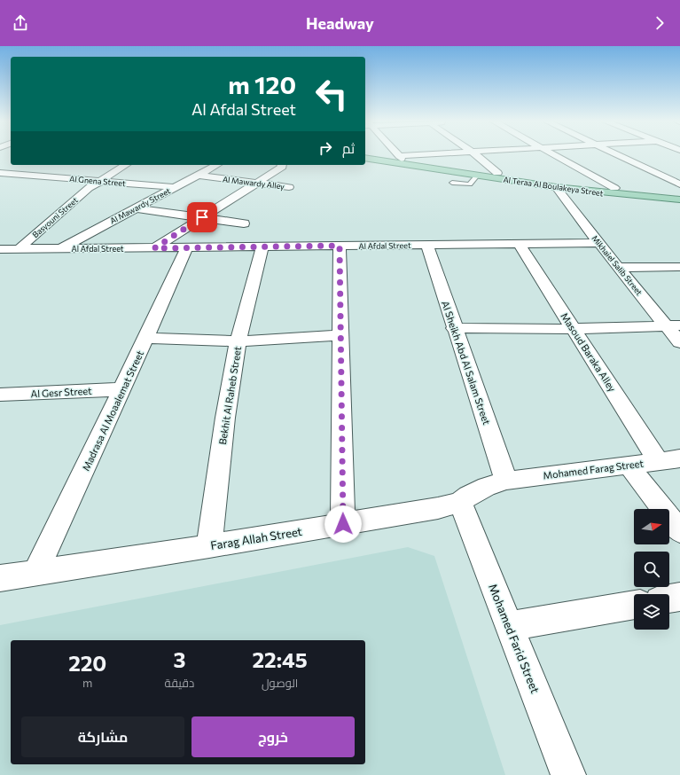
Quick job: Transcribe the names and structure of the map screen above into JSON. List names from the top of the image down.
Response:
{
  "streets": {
    "main road": ["Al Teraa Al Boulakeya Street"],
    "street": [
      "Al Gnena Street",
      "Al Mawardy Alley",
      "Al Mawardy Street",
      "Basyouni Street",
      "Al Afdal Street",
      "Mikhaiel Salib Street",
      "Masoud Baraka Alley",
      "Al Sheikh Abd Al Salam Street",
      "Al Gesr Street",
      "Bekhit Al Raheb Street",
      "Madrasa Al Moaalemat Street",
      "Mohamed Farag Street",
      "Farag Allah Street",
      "Mohamed Farid Street"
    ]
  },
  "crossings": [
    ["Al Gnena Street", "Al Mawardy Street"],
    ["Al Gnena Street", "Basyouni Street"],
    ["Al Mawardy Alley", "Al Mawardy Street"],
    ["Al Teraa Al Boulakeya Street", "Mikhaiel Salib Street"],
    ["Al Mawardy Street", "Al Afdal Street"],
    ["Basyouni Street", "Al Afdal Street"],
    ["Al Afdal Street", "Mikhaiel Salib Street"],
    ["Al Afdal Street", "Masoud Baraka Alley"],
    ["Al Afdal Street", "Al Sheikh Abd Al Salam Street"],
    ["Al Afdal Street", "Bekhit Al Raheb Street"],
    ["Al Afdal Street", "Madrasa Al Moaalemat Street"],
    ["Masoud Baraka Alley", "Mohamed Farag Street"],
    ["Al Sheikh Abd Al Salam Street", "Mohamed Farag Street"],
    ["Al Sheikh Abd Al Salam Street", "Farag Allah Street"],
    ["Al Gesr Street", "Madrasa Al Moaalemat Street"],
    ["Bekhit Al Raheb Street", "Farag Allah Street"],
    ["Madrasa Al Moaalemat Street", "Farag Allah Street"],
    ["Mohamed Farag Street", "Farag Allah Street"],
    ["Farag Allah Street", "Mohamed Farid Street"]
  ],
  "north": "right",
  "page": {
    "header": "Headway",
    "turn": ["120 m", "Al Afdal Street"],
    "then": "ثم",
    "eta": [
      "22:45",
      "الوصول",
      "3",
      "دقيقة",
      "220",
      "m"
    ],
    "buttons": ["خروج", "مشاركة"]
  }
}
